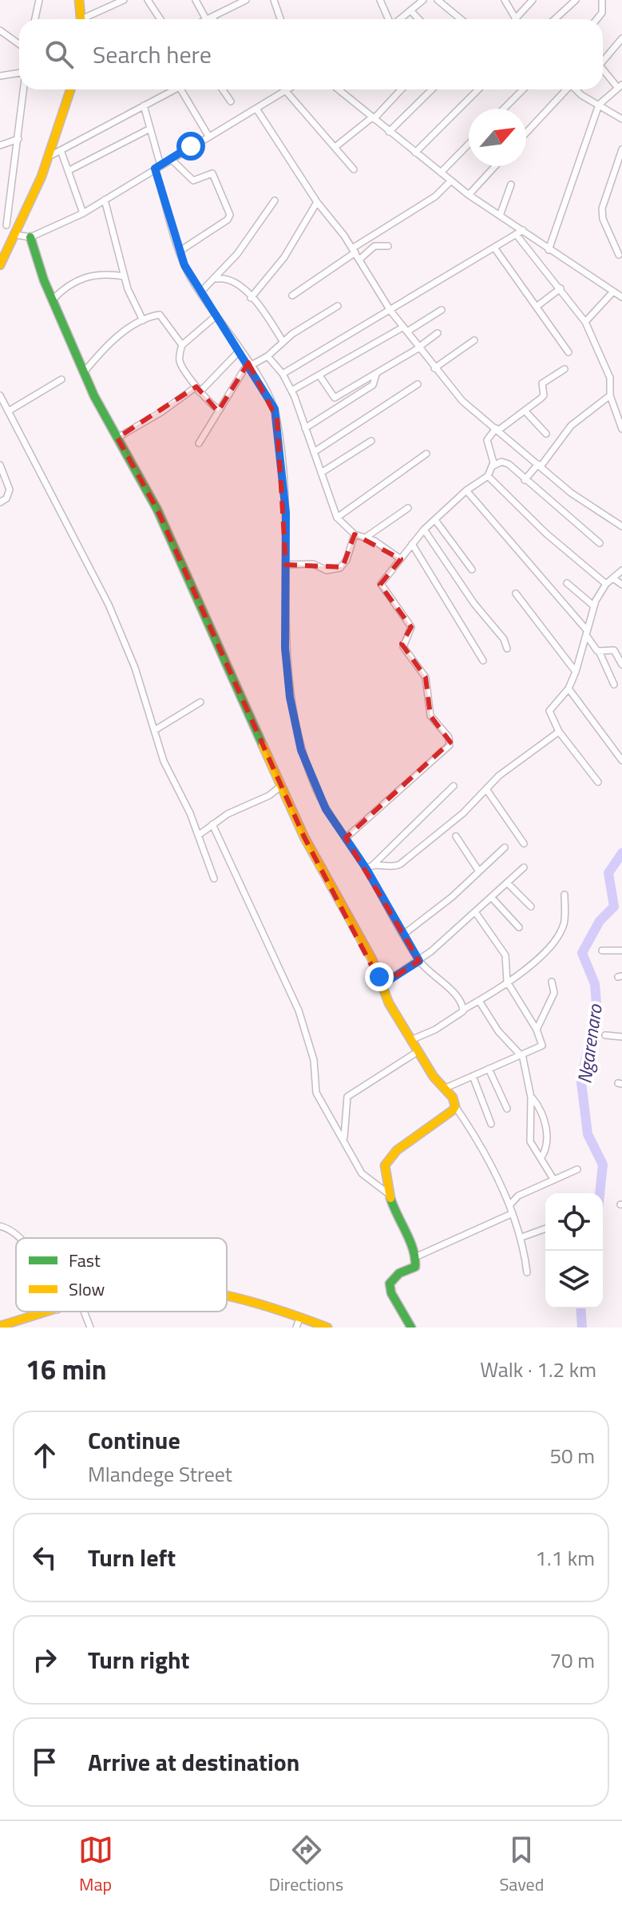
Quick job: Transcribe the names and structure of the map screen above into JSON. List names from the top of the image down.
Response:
{
  "water": ["Ngarenaro"],
  "legend": ["Fast", "Slow"],
  "north": "top right",
  "page": {
    "search": "Search here",
    "heading": ["16 min", "Walk · 1.2 km"],
    "list": [
      ["Continue", "Mlandege Street", "50 m"],
      ["Turn left", "1.1 km"],
      ["Turn right", "70 m"],
      "Arrive at destination"
    ],
    "nav": ["Map", "Directions", "Saved"]
  }
}
